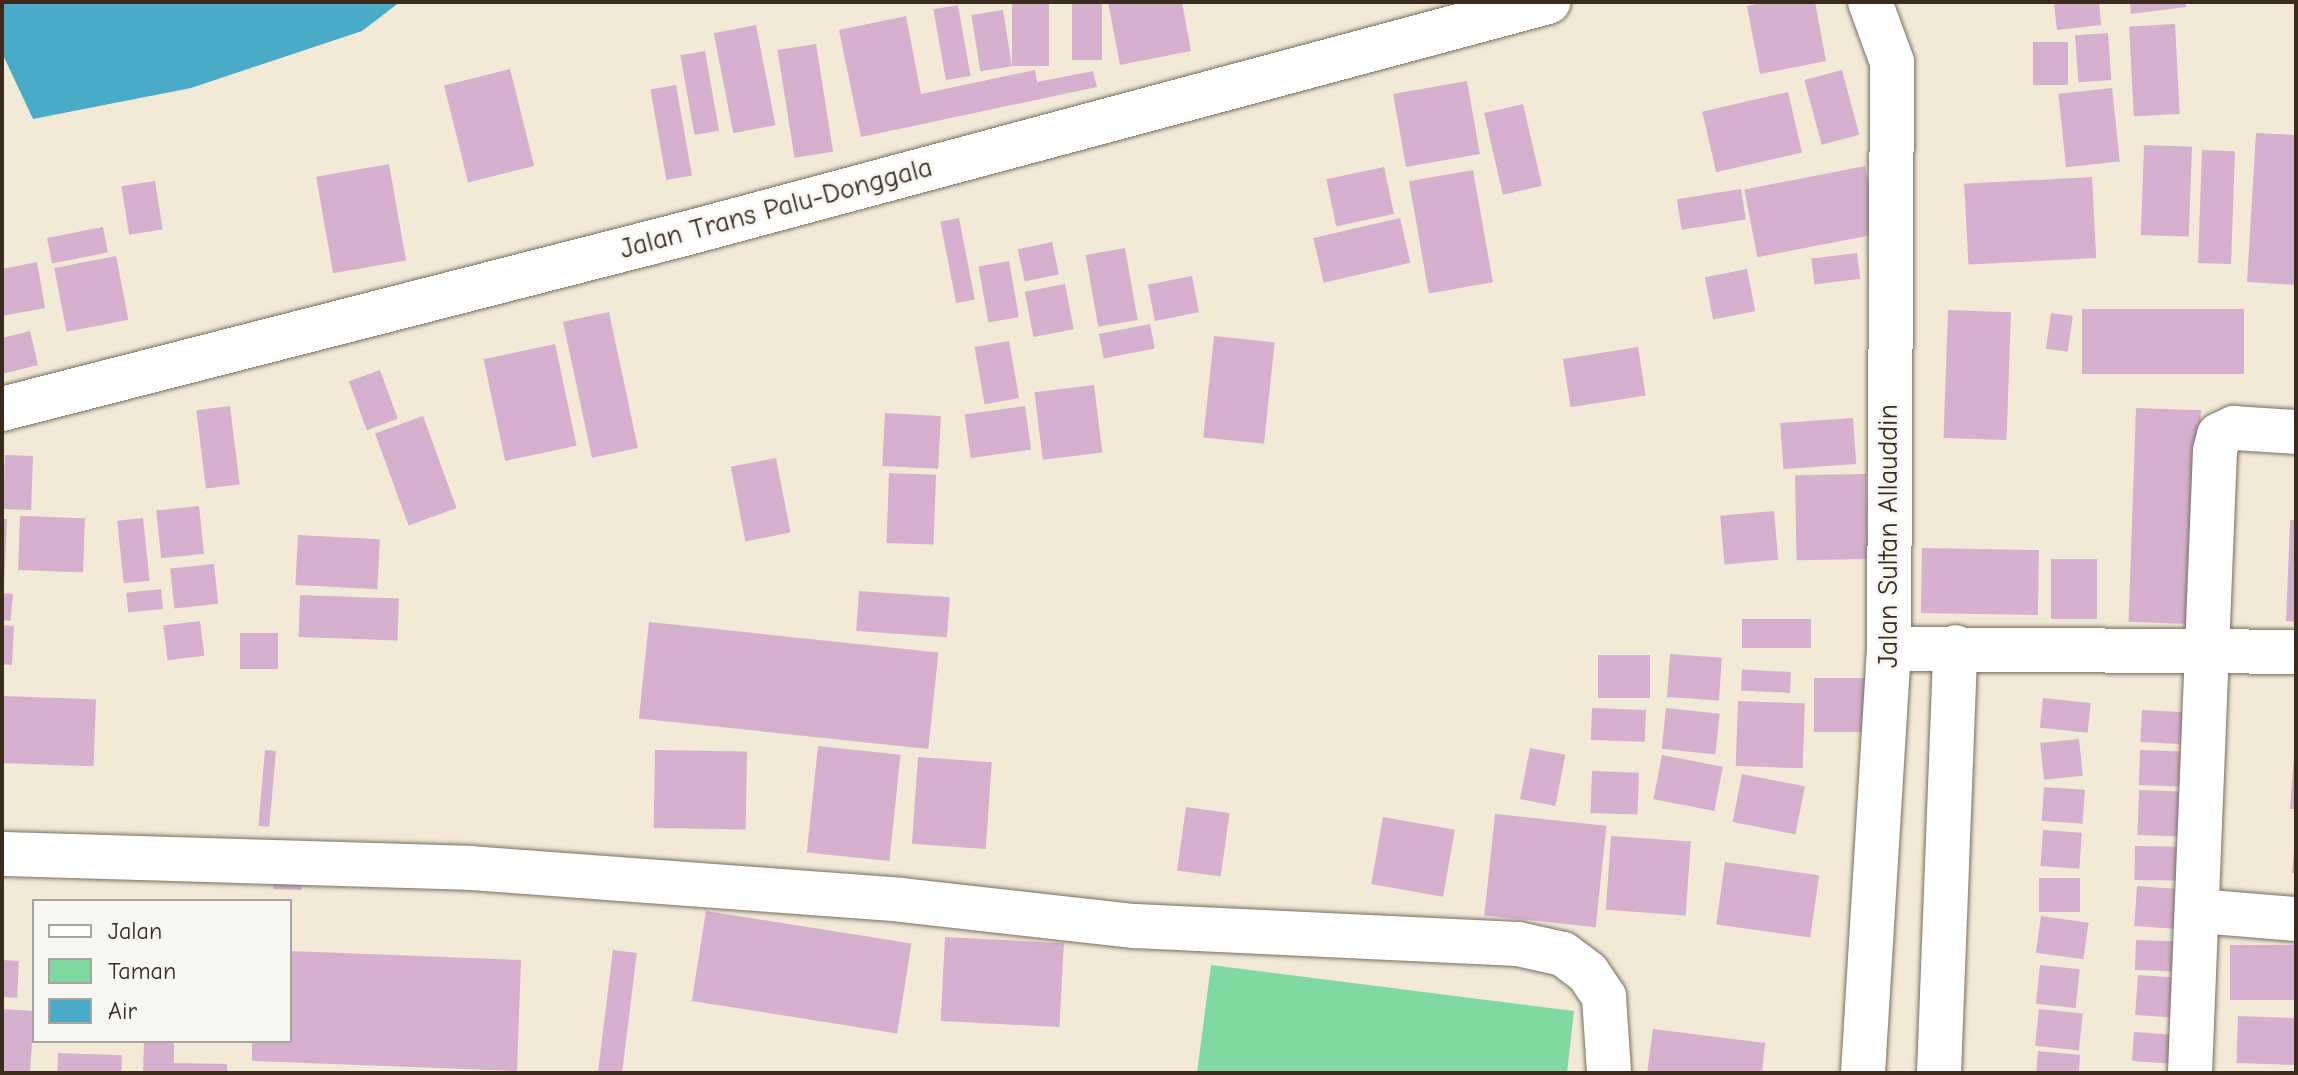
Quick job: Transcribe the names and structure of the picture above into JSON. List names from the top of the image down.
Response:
{
  "streets": {
    "main road": ["Jalan Trans Palu-Donggala", "Jalan Sultan Allauddin"]
  },
  "legend": ["Jalan", "Taman", "Air"]
}
